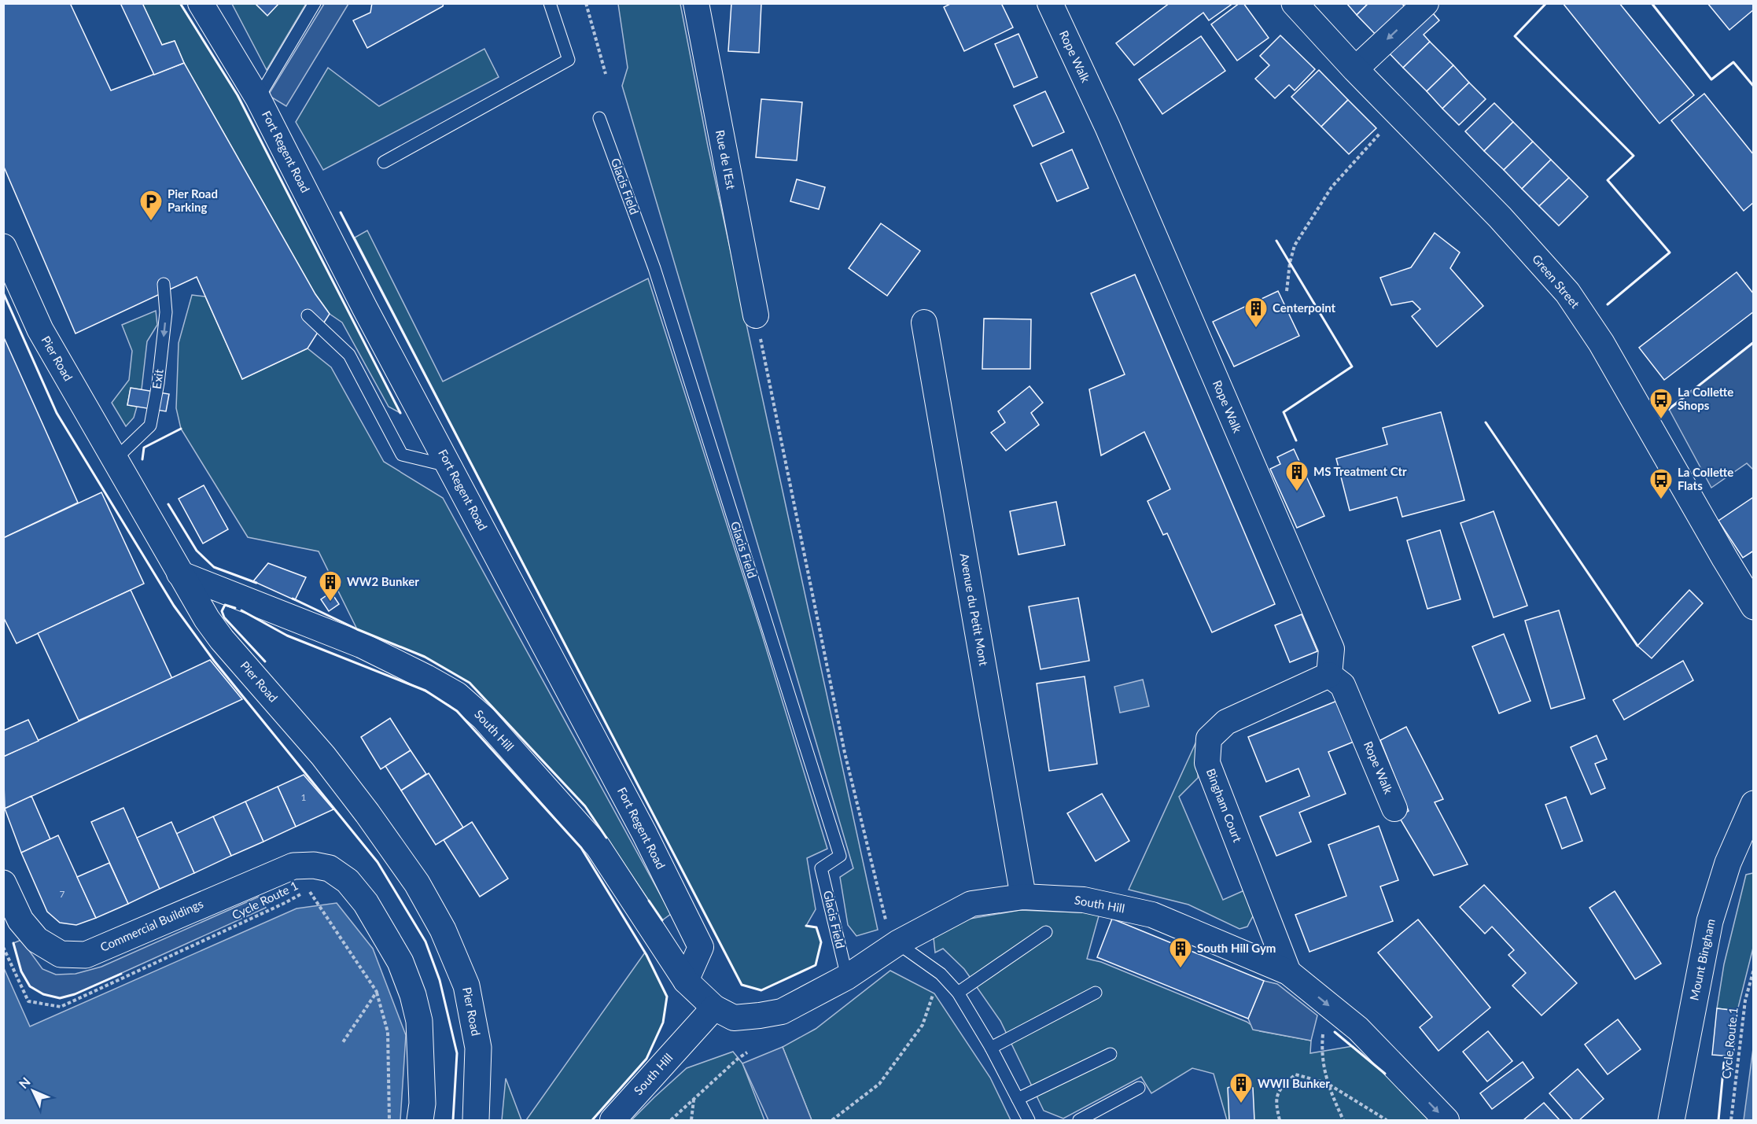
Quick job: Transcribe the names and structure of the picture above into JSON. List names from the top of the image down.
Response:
{
  "streets": {
    "main road": [
      "Green Street",
      "Pier Road",
      "Commercial Buildings",
      "Mount Bingham"
    ],
    "street": [
      "Rope Walk",
      "Fort Regent Road",
      "Rue de l'Est",
      "Avenue du Petit Mont",
      "South Hill",
      "Bingham Court"
    ],
    "lane": ["Glacis Field", "Exit"],
    "path": ["Cycle Route 1"]
  },
  "crossings": [
    ["Rope Walk", "Bingham Court"],
    ["Fort Regent Road", "South Hill"],
    ["Glacis Field", "South Hill"],
    ["Pier Road", "Exit"],
    ["Pier Road", "South Hill"],
    ["Avenue du Petit Mont", "South Hill"],
    ["South Hill", "Bingham Court"],
    ["Cycle Route 1", "Commercial Buildings"]
  ],
  "one_way": ["Exit"],
  "places": {
    "parking": ["Pier Road Parking"],
    "building": [
      "Centerpoint",
      "MS Treatment Ctr",
      "WW2 Bunker",
      "South Hill Gym",
      "WWII Bunker"
    ],
    "bus stop": ["La Collette Shops", "La Collette Flats"]
  },
  "house_numbers": ["1", "7"],
  "north": "top left"
}
